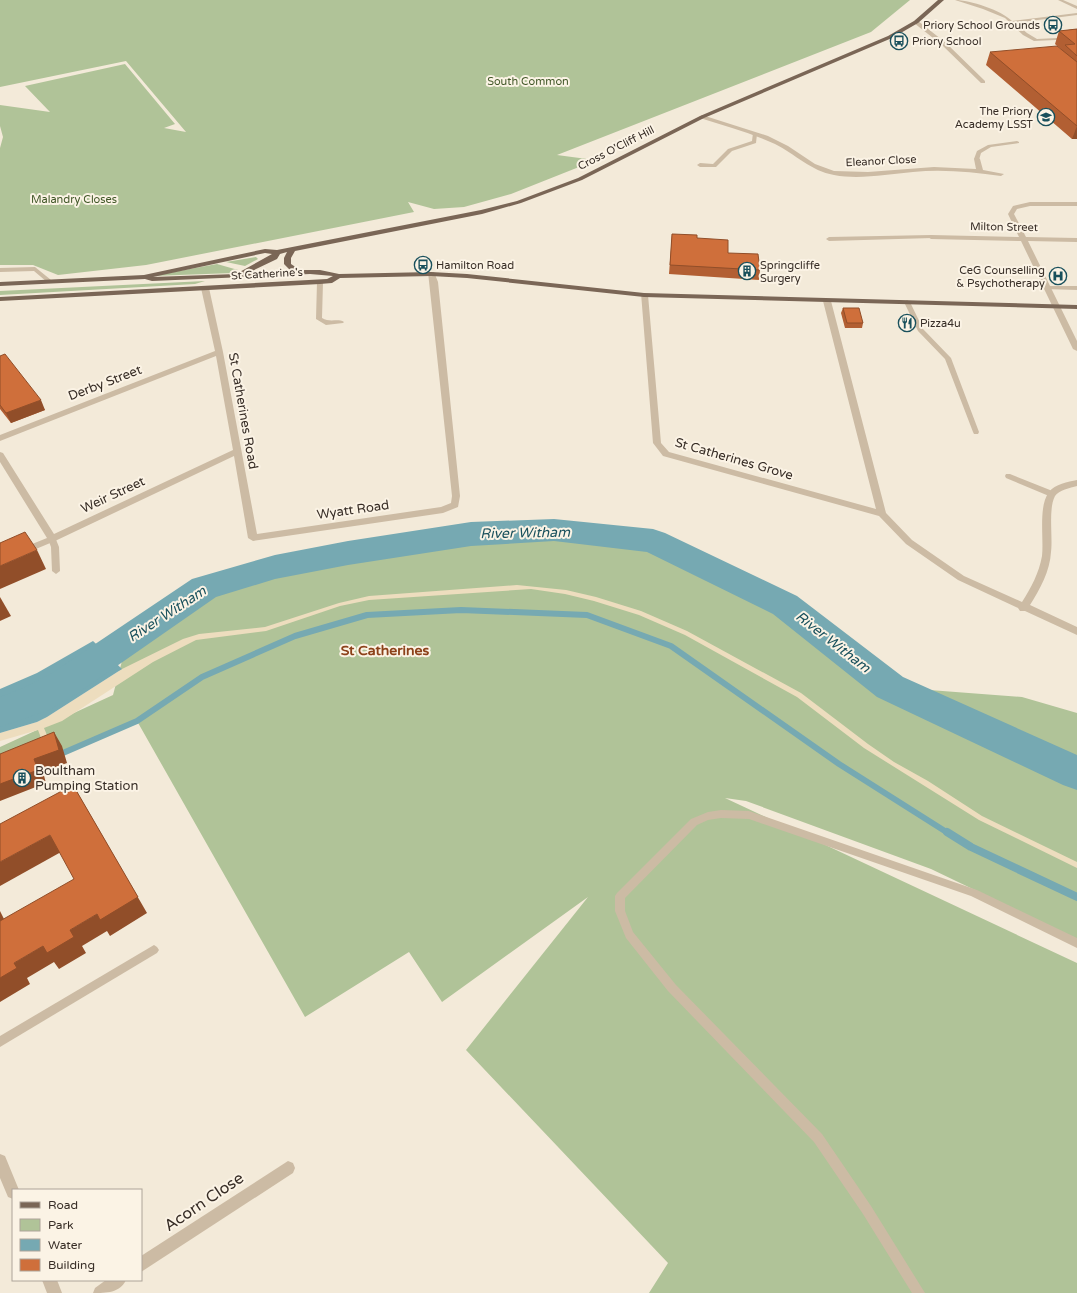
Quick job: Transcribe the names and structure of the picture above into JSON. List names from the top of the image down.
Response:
{
  "streets": {
    "main road": ["Cross O'Cliff Hill", "St Catherine's"],
    "street": [
      "Eleanor Close",
      "Milton Street",
      "Derby Street",
      "St Catherines Road",
      "St Catherines Grove",
      "Weir Street",
      "Wyatt Road",
      "Acorn Close"
    ]
  },
  "crossings": [
    ["Cross O'Cliff Hill", "Eleanor Close"],
    ["Cross O'Cliff Hill", "St Catherine's"],
    ["St Catherine's", "St Catherines Road"],
    ["Derby Street", "St Catherines Road"],
    ["St Catherines Road", "Weir Street"],
    ["St Catherines Road", "Wyatt Road"]
  ],
  "districts": ["St Catherines"],
  "water": ["River Witham"],
  "parks": ["South Common", "Malandry Closes"],
  "places": {
    "bus stop": ["Priory School Grounds", "Priory School", "Hamilton Road"],
    "school or university": ["The Priory Academy LSST"],
    "building": ["Springcliffe Surgery", "Boultham Pumping Station"],
    "hospital": ["CeG Counselling & Psychotherapy"],
    "restaurant": ["Pizza4u"]
  },
  "legend": [
    "Road",
    "Park",
    "Water",
    "Building"
  ]
}
